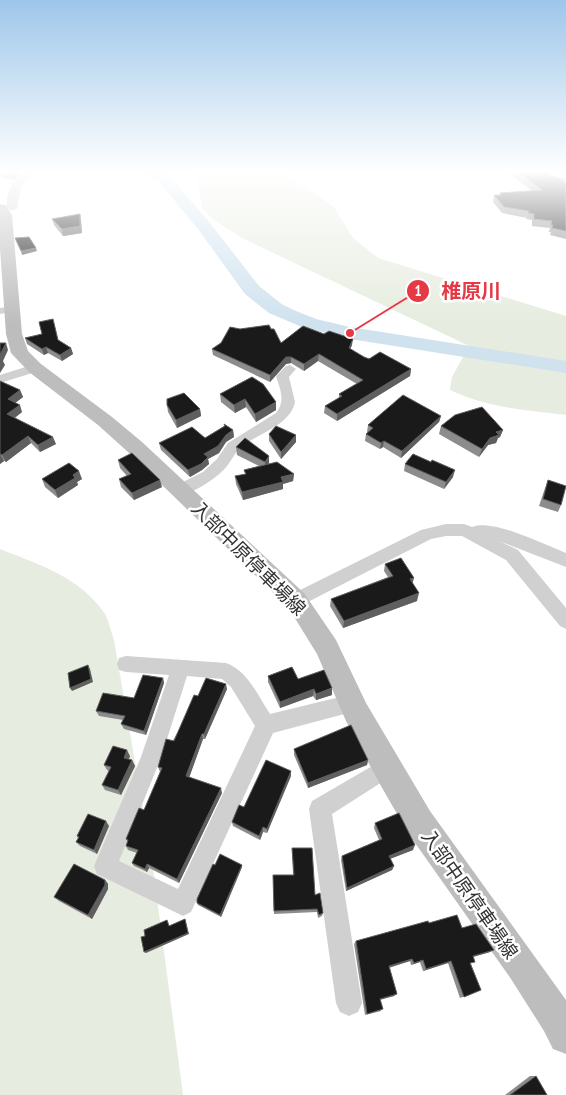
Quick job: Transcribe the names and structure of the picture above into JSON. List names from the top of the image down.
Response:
{
  "streets": {
    "main road": ["入部中原停車場線"]
  },
  "places": ["椎原川"]
}
